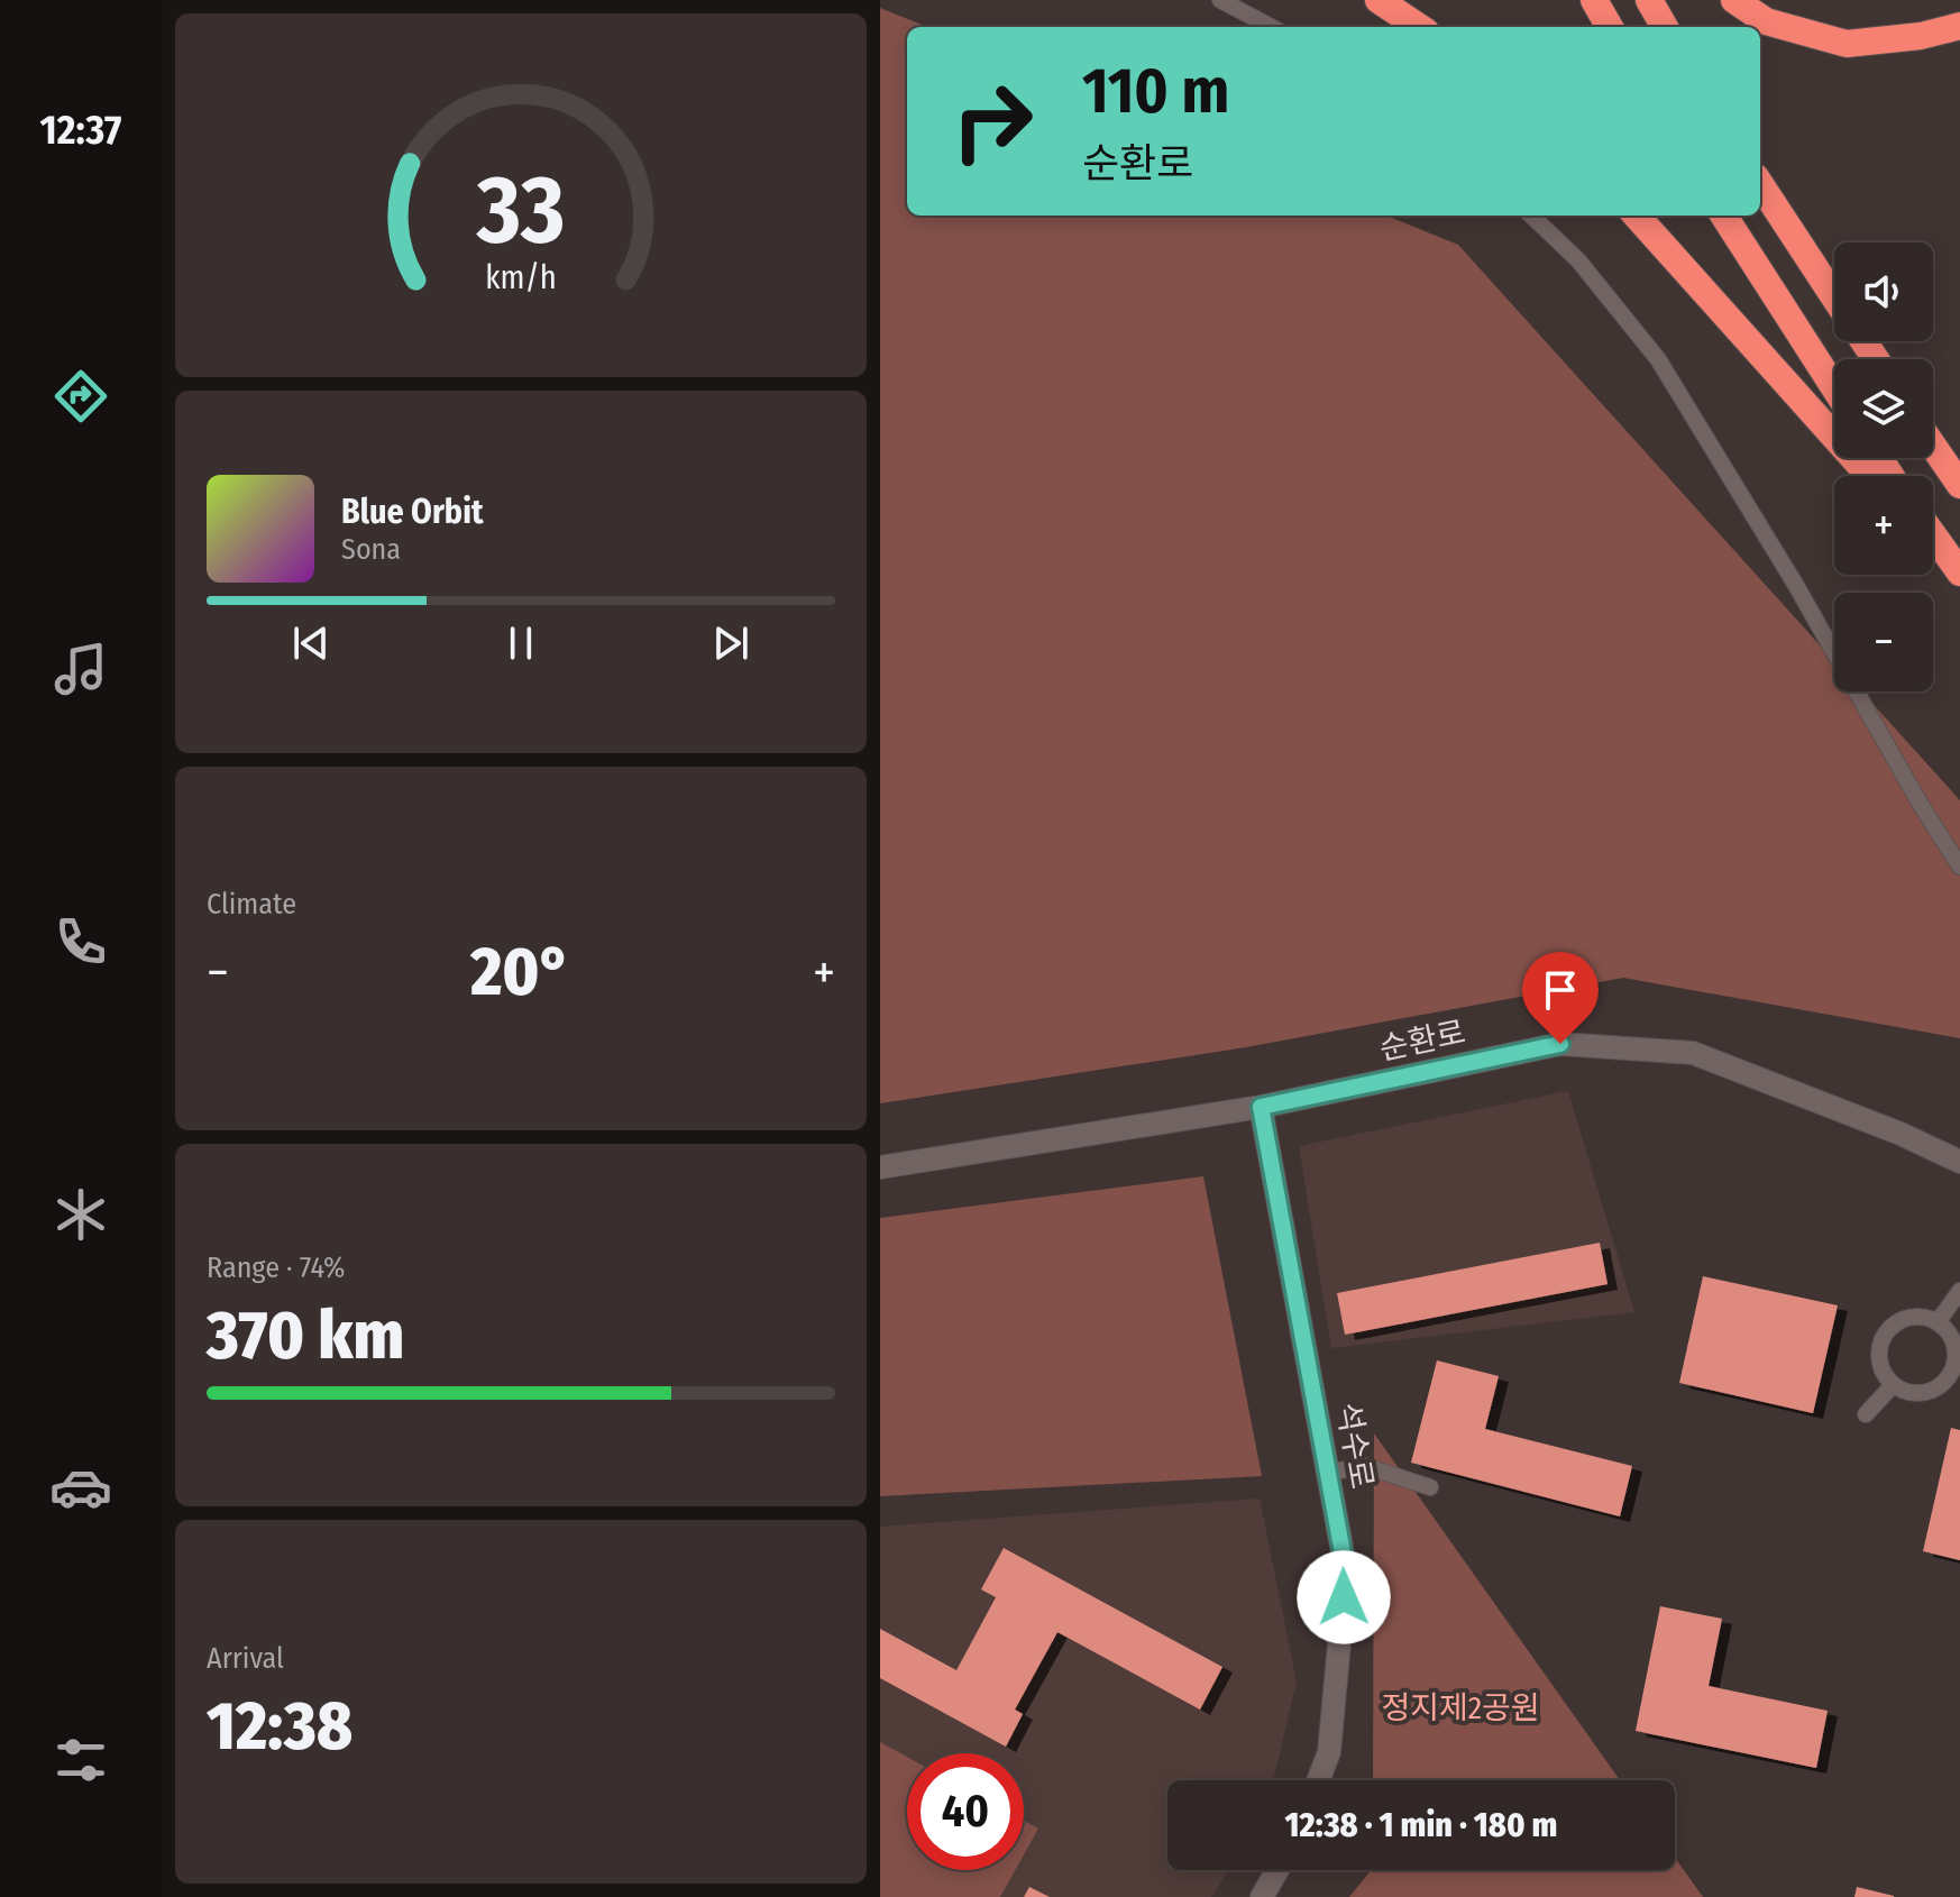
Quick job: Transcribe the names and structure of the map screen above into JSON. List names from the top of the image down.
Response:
{
  "streets": {
    "main road": ["순환로", "석수로"]
  },
  "crossings": [
    ["순환로", "석수로"]
  ],
  "parks": ["정지제2공원"],
  "page": {
    "tabs": "12:37",
    "turn": ["110 m", "순환로"],
    "map_buttons": ["+", "−"],
    "song": ["Blue Orbit", "Sona"],
    "tile": [
      "Climate",
      ["Range · 74%", "370 km"],
      ["Arrival", "12:38"]
    ],
    "heat": ["−", "20°", "+"],
    "limit": "40",
    "trip": "12:38 · 1 min · 180 m",
    "gauge": ["33", "km/h"]
  }
}
